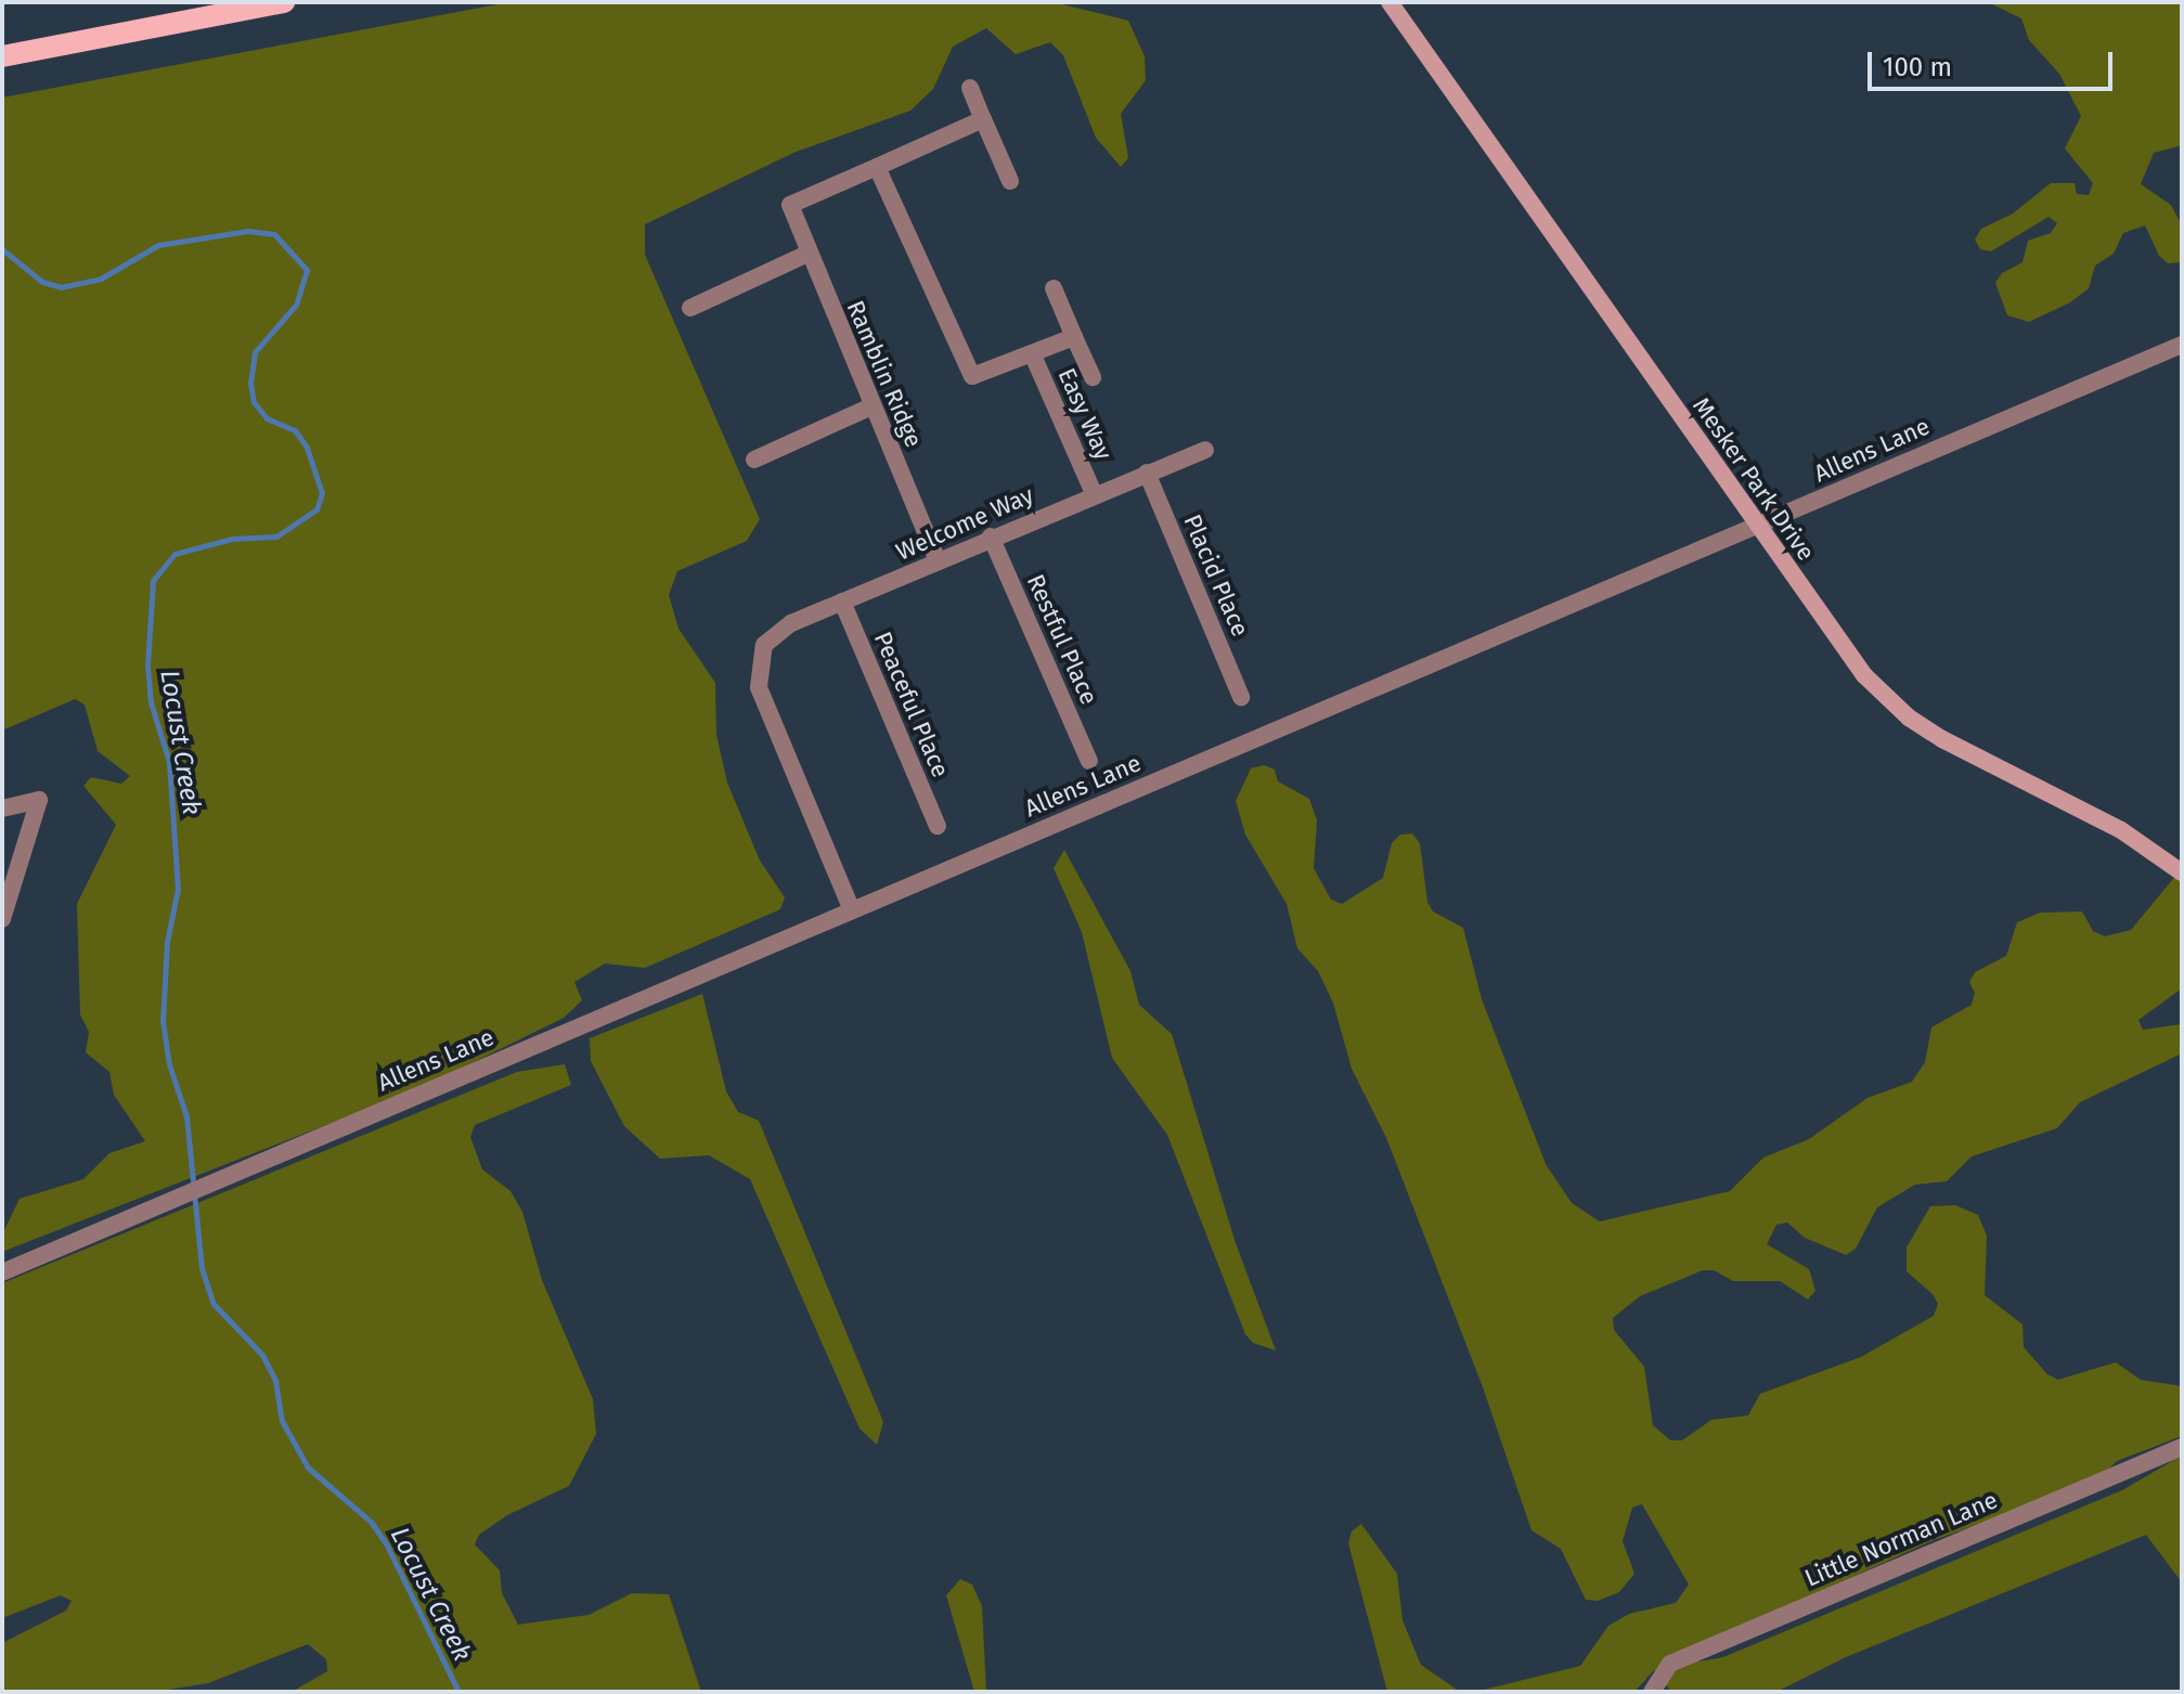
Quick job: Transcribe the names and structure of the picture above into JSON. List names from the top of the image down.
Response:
{
  "streets": {
    "street": [
      "Ramblin Ridge",
      "Easy Way",
      "Allens Lane",
      "Mesker Park Drive",
      "Welcome Way",
      "Placid Place",
      "Restful Place",
      "Peaceful Place",
      "Little Norman Lane"
    ]
  },
  "crossings": [
    ["Ramblin Ridge", "Welcome Way"],
    ["Easy Way", "Welcome Way"],
    ["Allens Lane", "Mesker Park Drive"],
    ["Allens Lane", "Welcome Way"],
    ["Welcome Way", "Placid Place"],
    ["Welcome Way", "Restful Place"],
    ["Welcome Way", "Peaceful Place"]
  ],
  "water": ["Locust Creek"],
  "scale_bar": "100 m"
}
